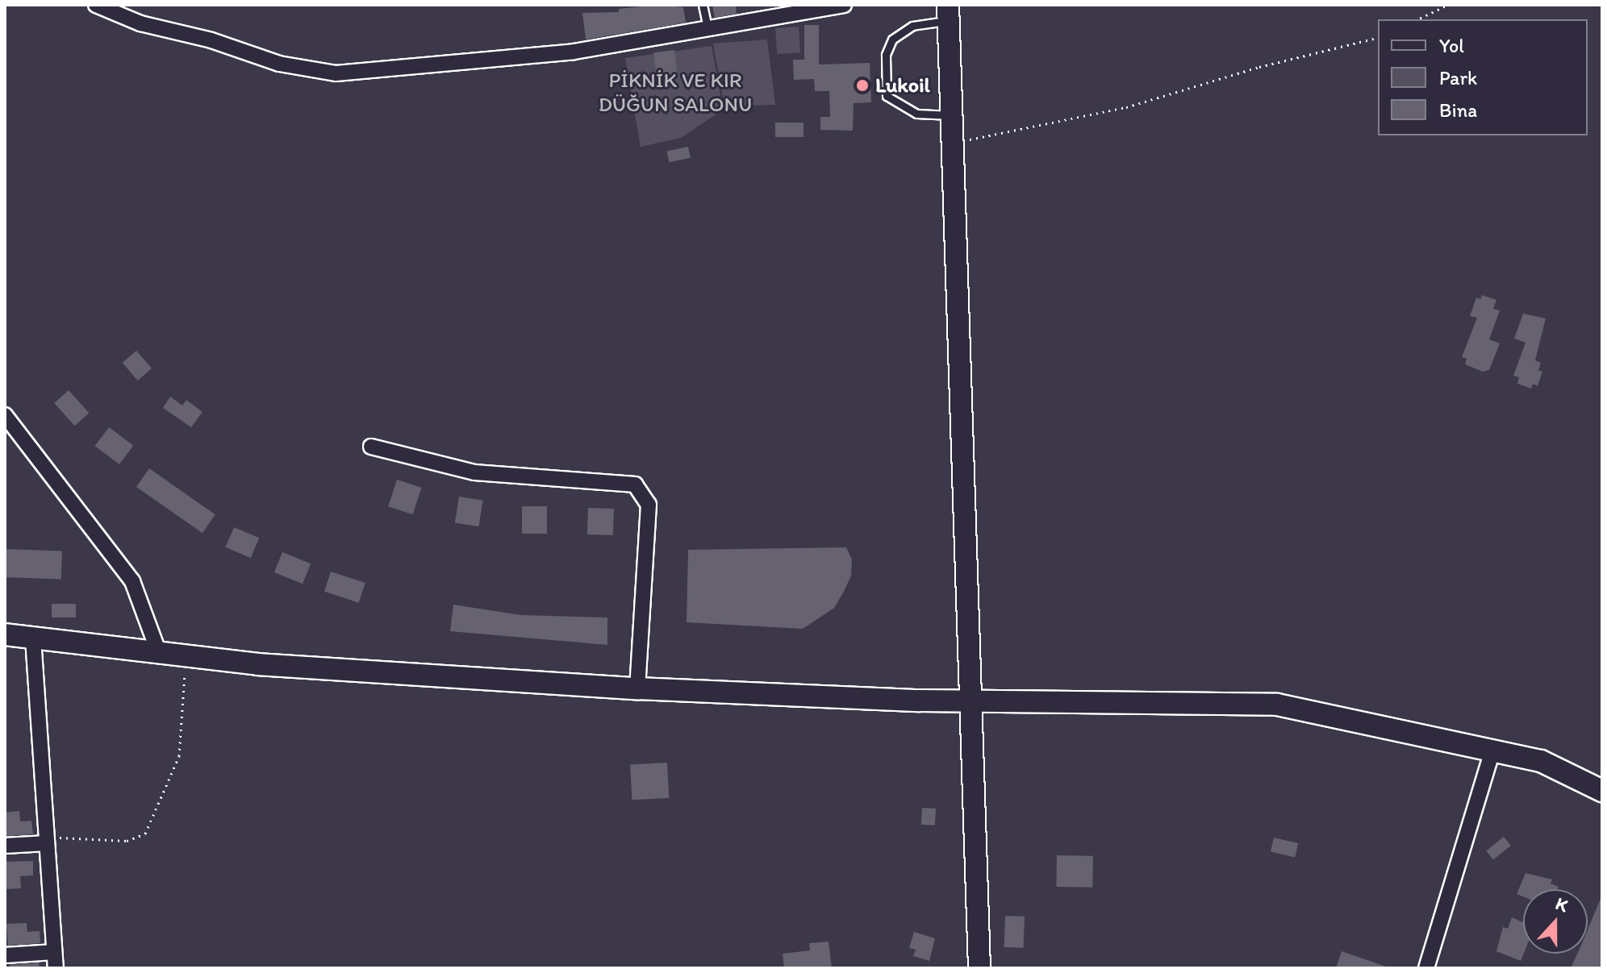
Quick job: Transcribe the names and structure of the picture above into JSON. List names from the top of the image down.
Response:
{
  "parks": ["PİKNİK VE KIR DÜĞUN SALONU"],
  "places": ["Lukoil"],
  "legend": ["Yol", "Park", "Bina"],
  "north": "top"
}
